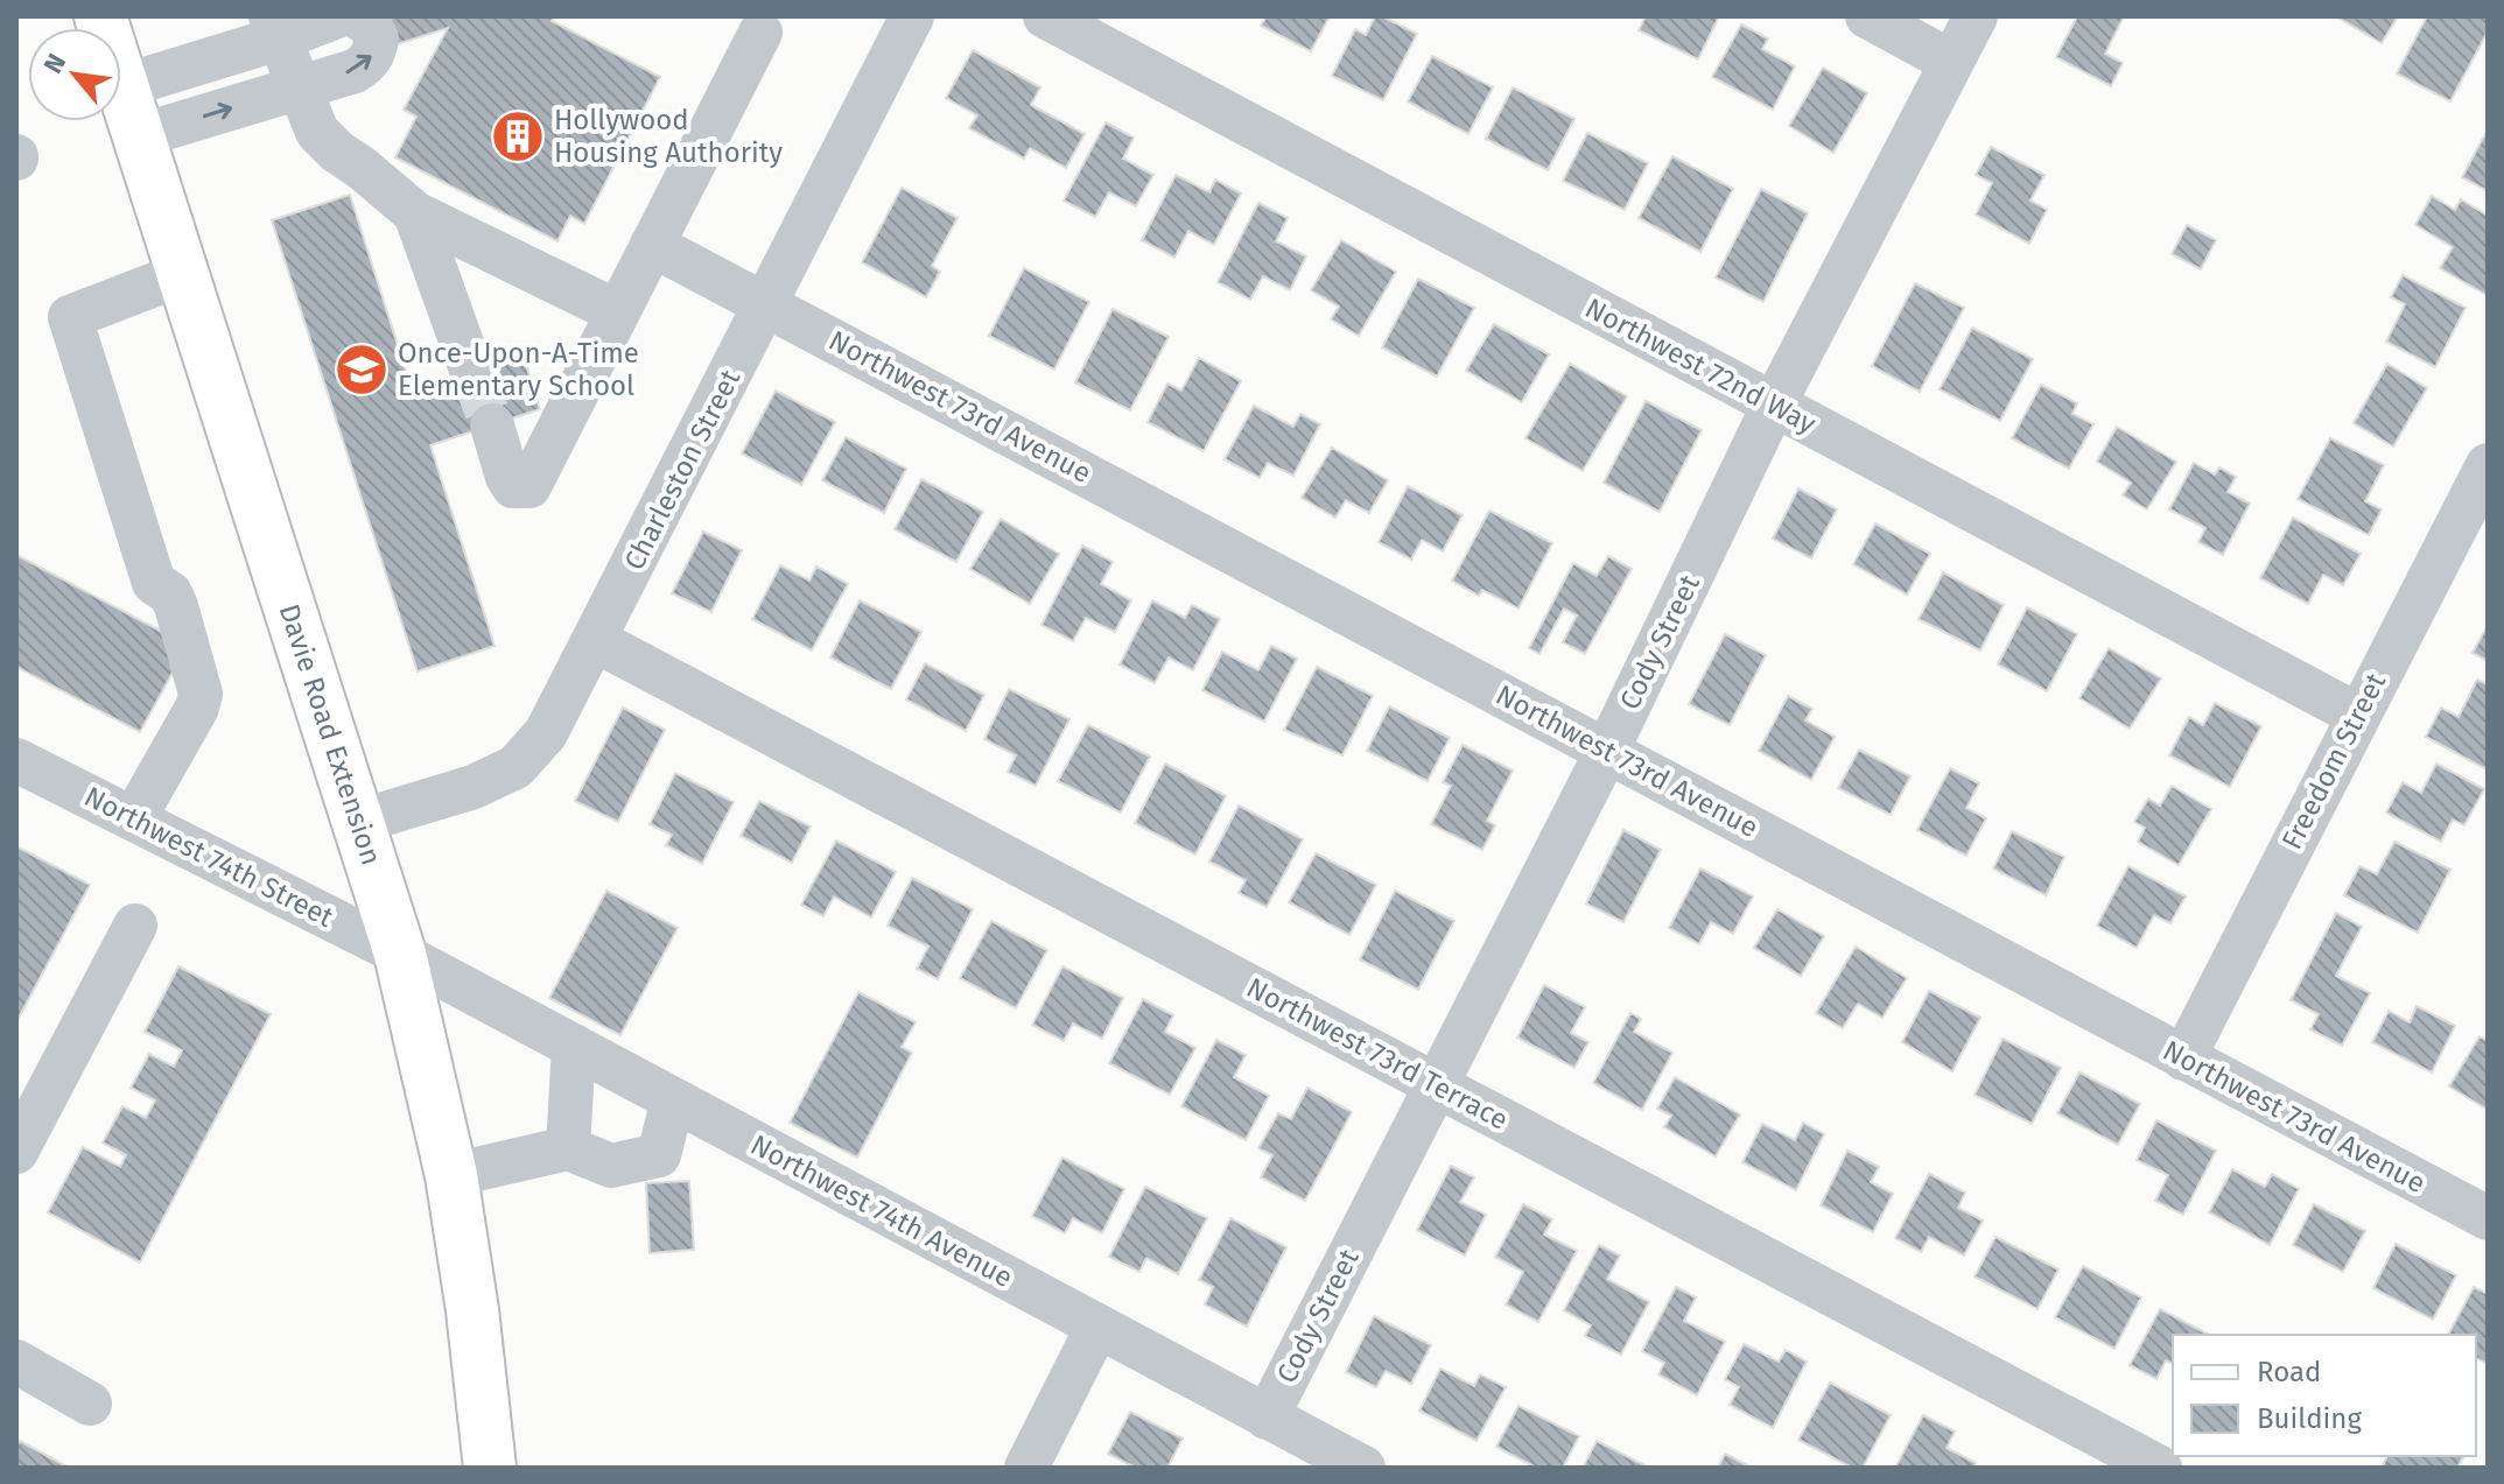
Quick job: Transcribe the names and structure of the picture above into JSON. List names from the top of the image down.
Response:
{
  "streets": {
    "main road": ["Davie Road Extension"],
    "street": [
      "Northwest 72nd Way",
      "Northwest 73rd Avenue",
      "Charleston Street",
      "Cody Street",
      "Freedom Street",
      "Northwest 74th Street",
      "Northwest 73rd Terrace",
      "Northwest 74th Avenue"
    ]
  },
  "crossings": [
    ["Northwest 72nd Way", "Cody Street"],
    ["Northwest 72nd Way", "Freedom Street"],
    ["Northwest 73rd Avenue", "Charleston Street"],
    ["Northwest 73rd Avenue", "Cody Street"],
    ["Northwest 73rd Avenue", "Freedom Street"],
    ["Charleston Street", "Davie Road Extension"],
    ["Charleston Street", "Northwest 73rd Terrace"],
    ["Cody Street", "Northwest 73rd Terrace"],
    ["Cody Street", "Northwest 74th Avenue"],
    ["Davie Road Extension", "Northwest 74th Street"],
    ["Davie Road Extension", "Northwest 74th Avenue"],
    ["Northwest 74th Street", "Northwest 74th Avenue"]
  ],
  "places": {
    "building": ["Hollywood Housing Authority"],
    "school or university": ["Once-Upon-A-Time Elementary School"]
  },
  "legend": ["Road", "Building"],
  "north": "top left"
}
